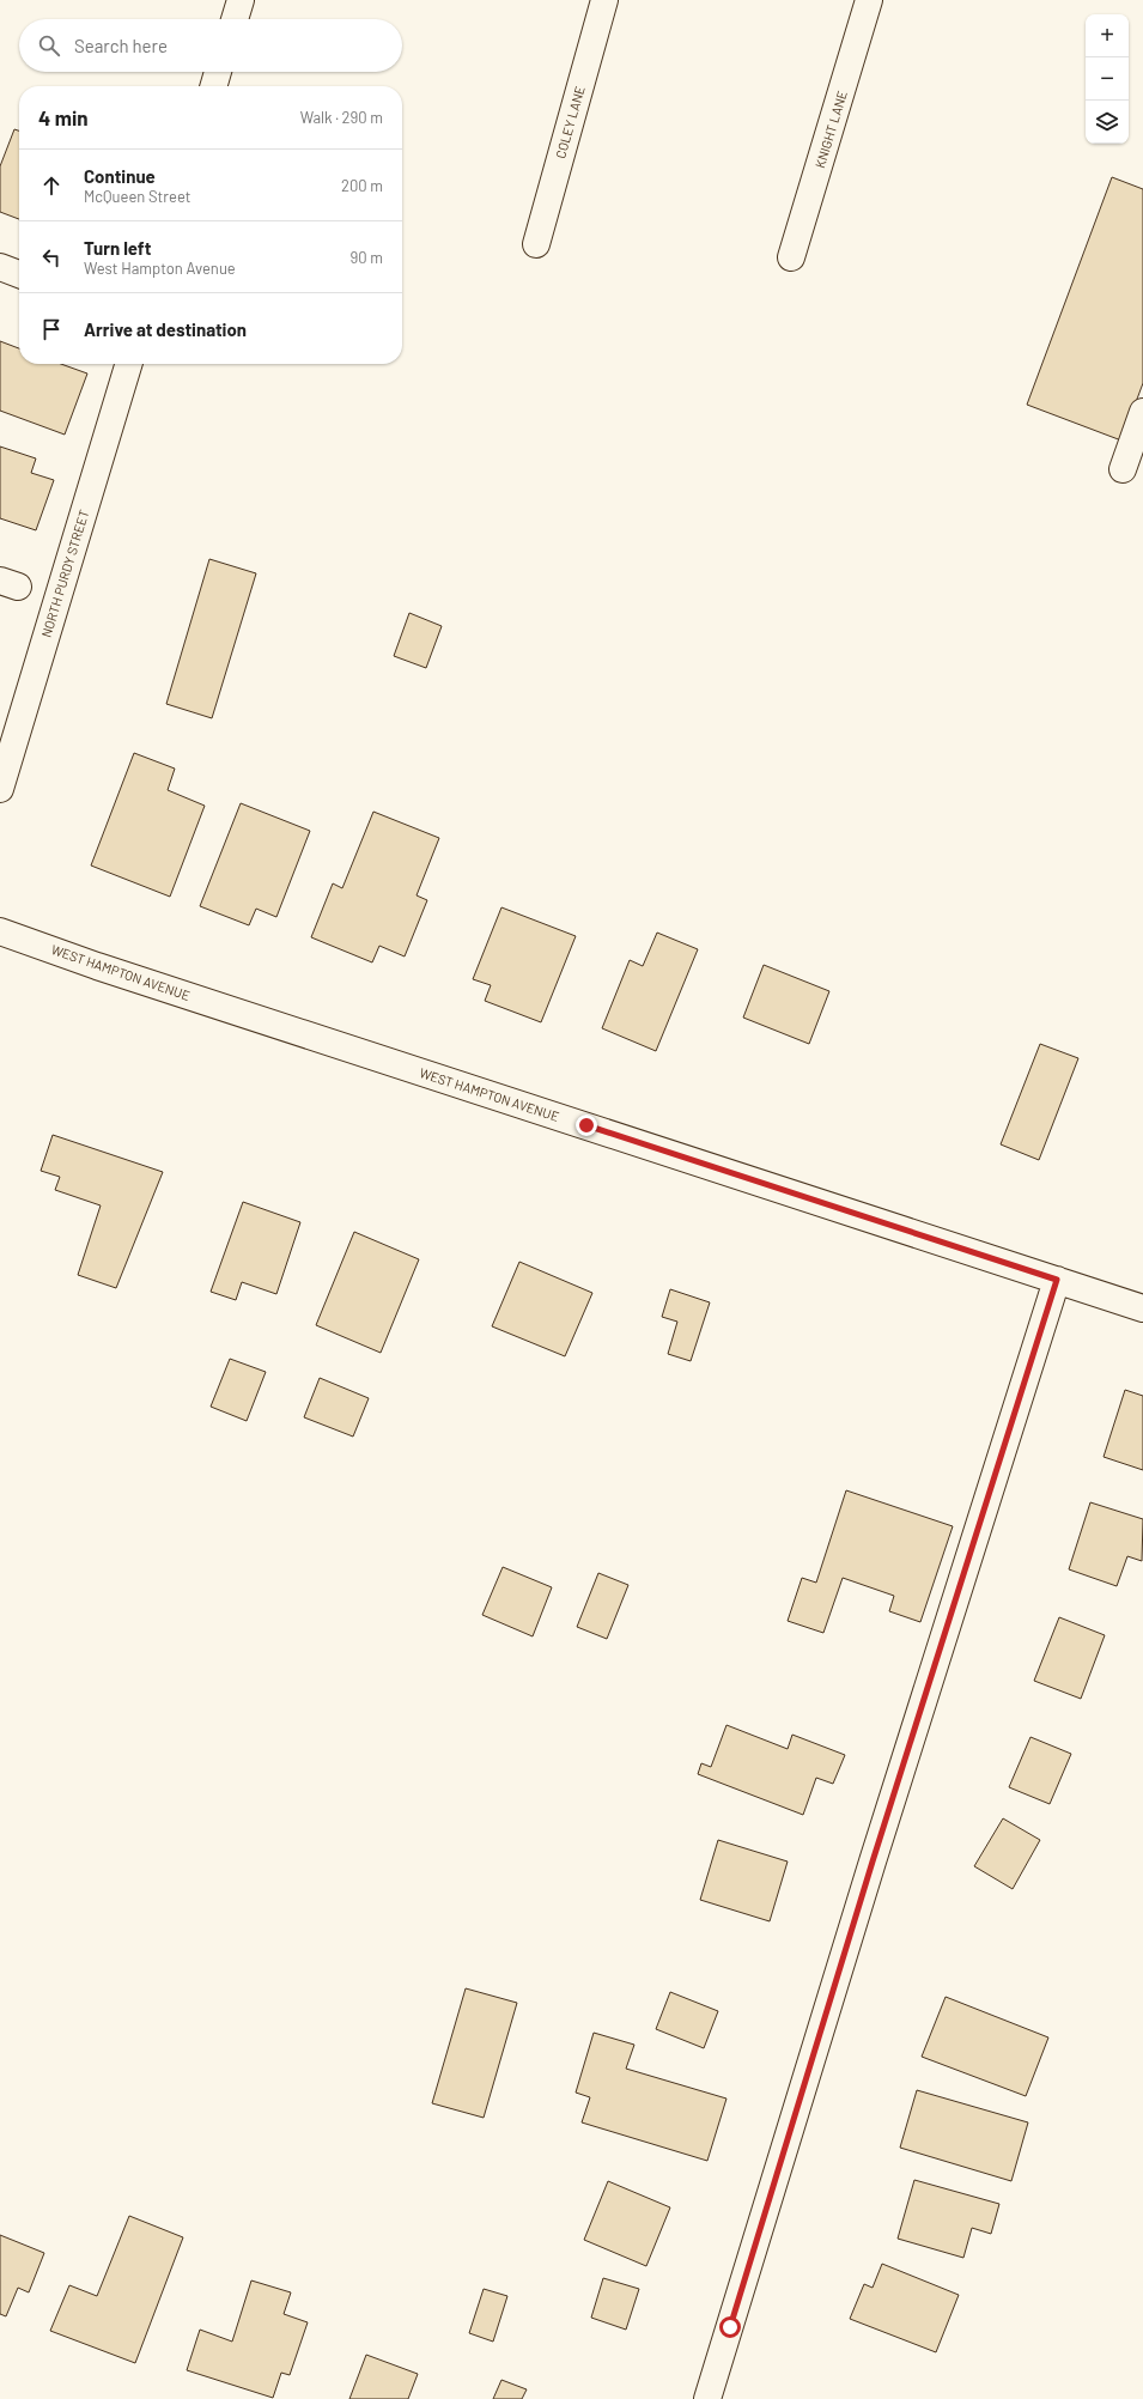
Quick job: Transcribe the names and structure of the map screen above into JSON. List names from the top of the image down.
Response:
{
  "streets": {
    "street": [
      "COLEY LANE",
      "KNIGHT LANE",
      "NORTH PURDY STREET",
      "WEST HAMPTON AVENUE"
    ]
  },
  "page": {
    "map_buttons": ["+", "−"],
    "search": "Search here",
    "heading": ["4 min", "Walk · 290 m"],
    "list": [
      ["Continue", "McQueen Street", "200 m"],
      ["Turn left", "West Hampton Avenue", "90 m"],
      "Arrive at destination"
    ]
  }
}
